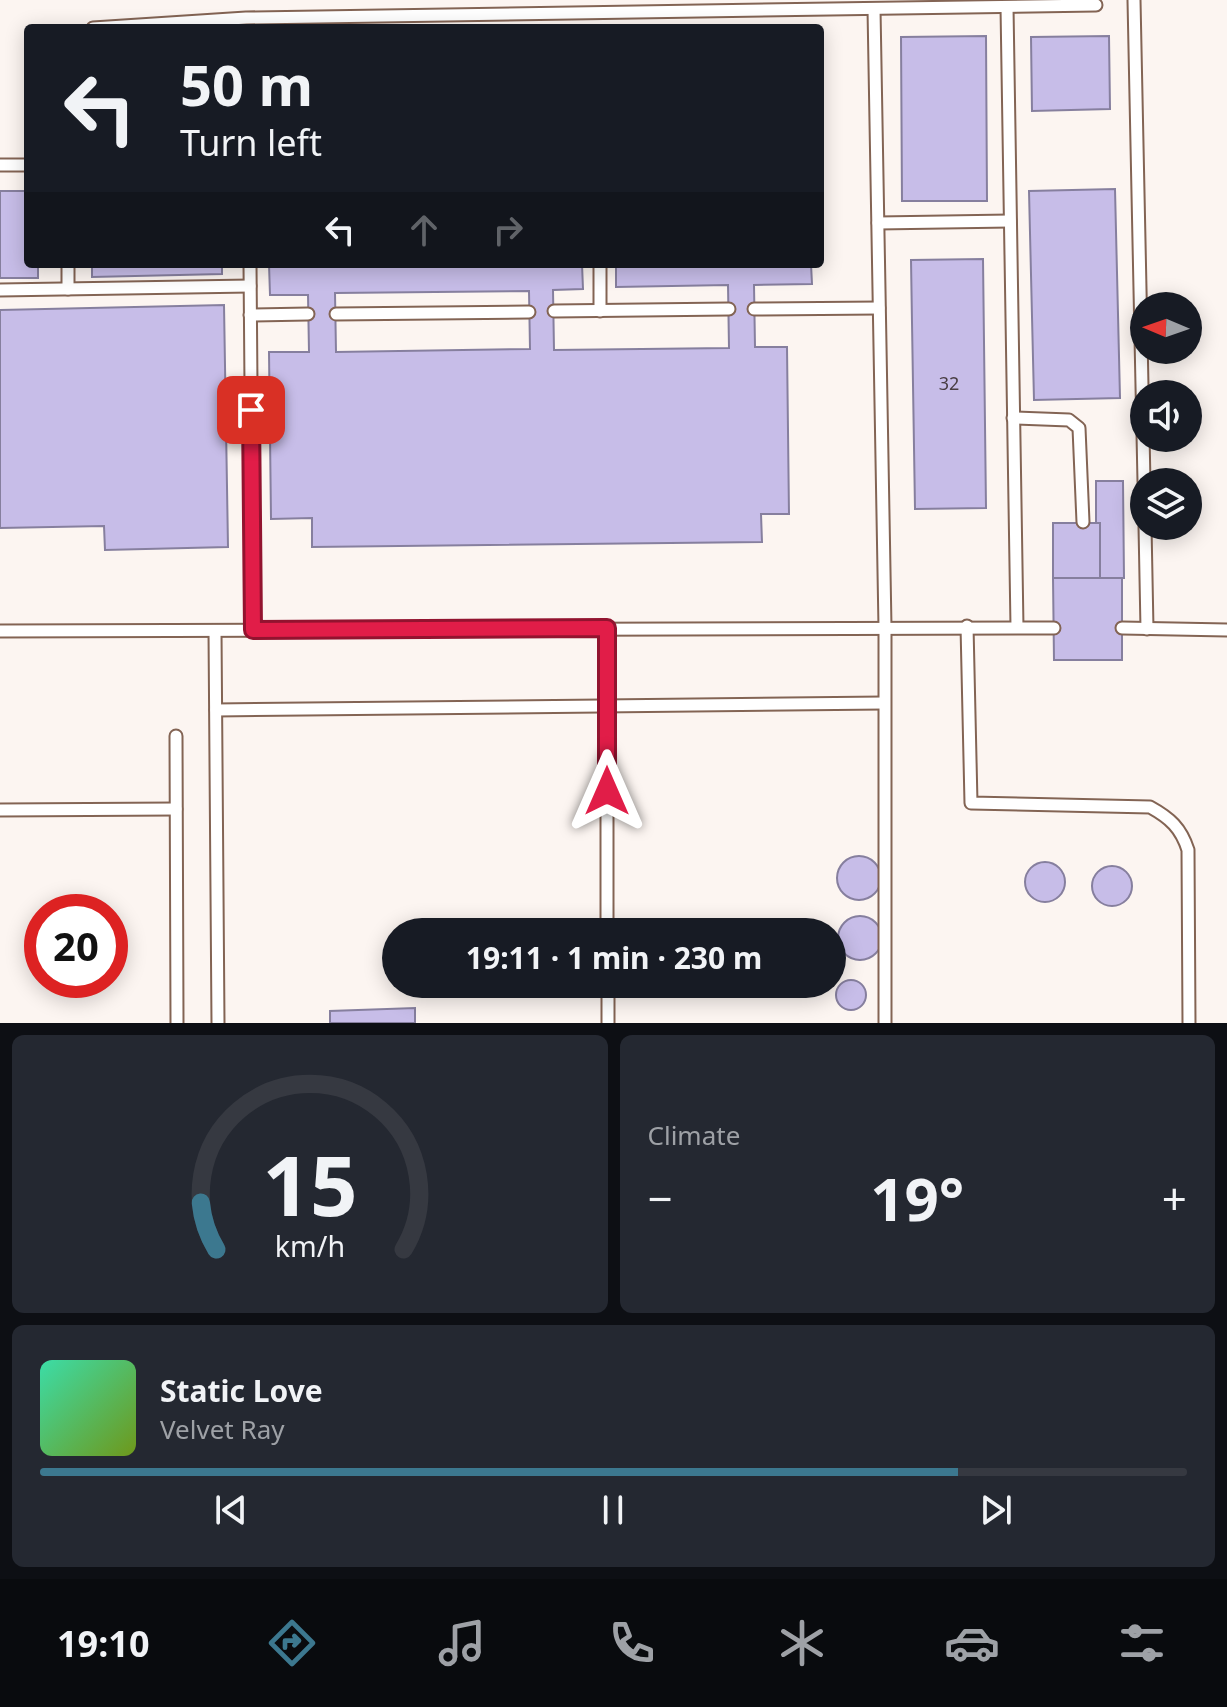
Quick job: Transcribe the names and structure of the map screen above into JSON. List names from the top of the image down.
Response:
{
  "house_numbers": ["32"],
  "north": "left",
  "page": {
    "turn": ["50 m", "Turn left"],
    "limit": "20",
    "trip": "19:11 · 1 min · 230 m",
    "tile": "Climate",
    "heat": ["−", "19°", "+"],
    "song": ["Static Love", "Velvet Ray"],
    "tabs": "19:10",
    "gauge": ["15", "km/h"]
  }
}
